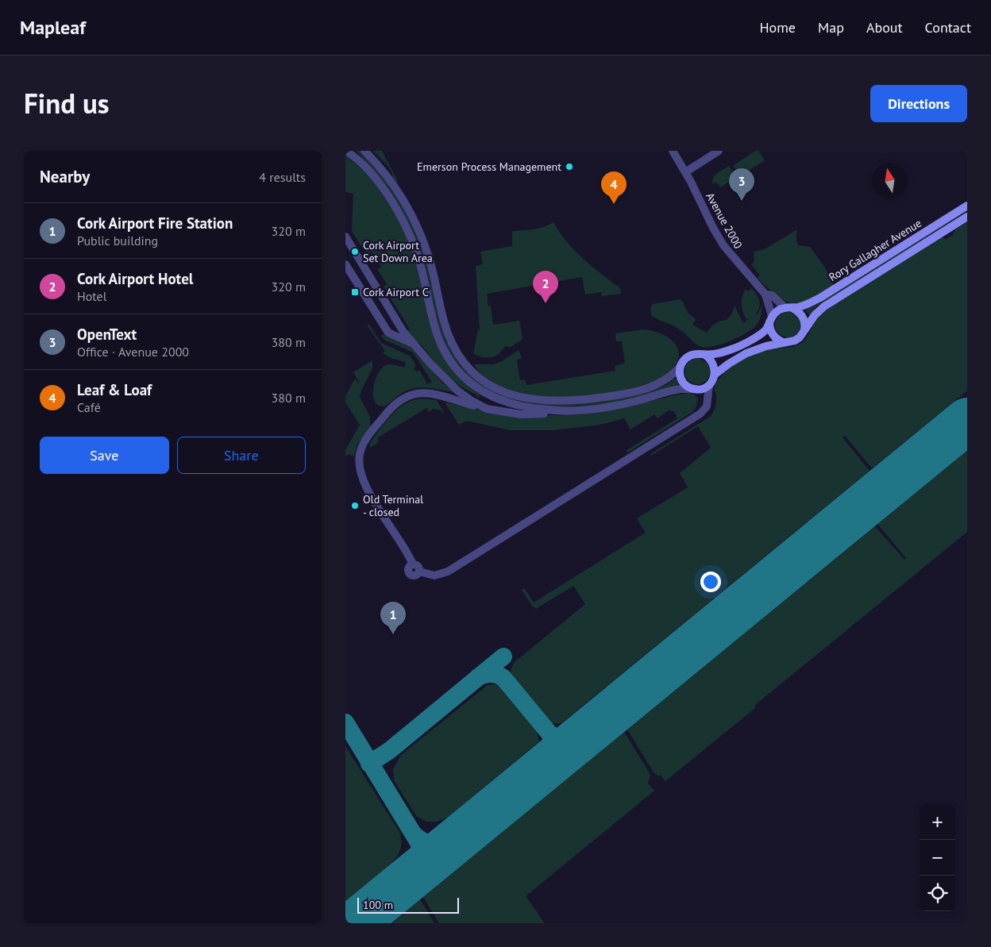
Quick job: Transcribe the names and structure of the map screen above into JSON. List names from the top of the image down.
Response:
{
  "streets": {
    "street": ["Avenue 2000", "Rory Gallagher Avenue"]
  },
  "places": {
    "other": ["Emerson Process Management", "Cork Airport Set Down Area", "Old Terminal - closed"],
    "transit": ["Cork Airport C"]
  },
  "scale_bar": "100 m",
  "north": "top",
  "page": {
    "header": "Mapleaf",
    "nav": [
      "Home",
      "Map",
      "About",
      "Contact"
    ],
    "title": "Find us",
    "buttons": [
      "Directions",
      ["Save", "Share"]
    ],
    "heading": ["Nearby", "4 results"],
    "pins": [
      "3",
      "4",
      "2",
      "1"
    ],
    "list": [
      {
        "mark": "1",
        "name": "Cork Airport Fire Station",
        "note": "Public building",
        "value": "320 m"
      },
      {
        "mark": "2",
        "name": "Cork Airport Hotel",
        "note": "Hotel",
        "value": "320 m"
      },
      {
        "mark": "3",
        "name": "OpenText",
        "note": "Office · Avenue 2000",
        "value": "380 m"
      },
      {
        "mark": "4",
        "name": "Leaf & Loaf",
        "note": "Café",
        "value": "380 m"
      }
    ],
    "map_buttons": ["+", "−"],
    "scale": "100 m"
  }
}
